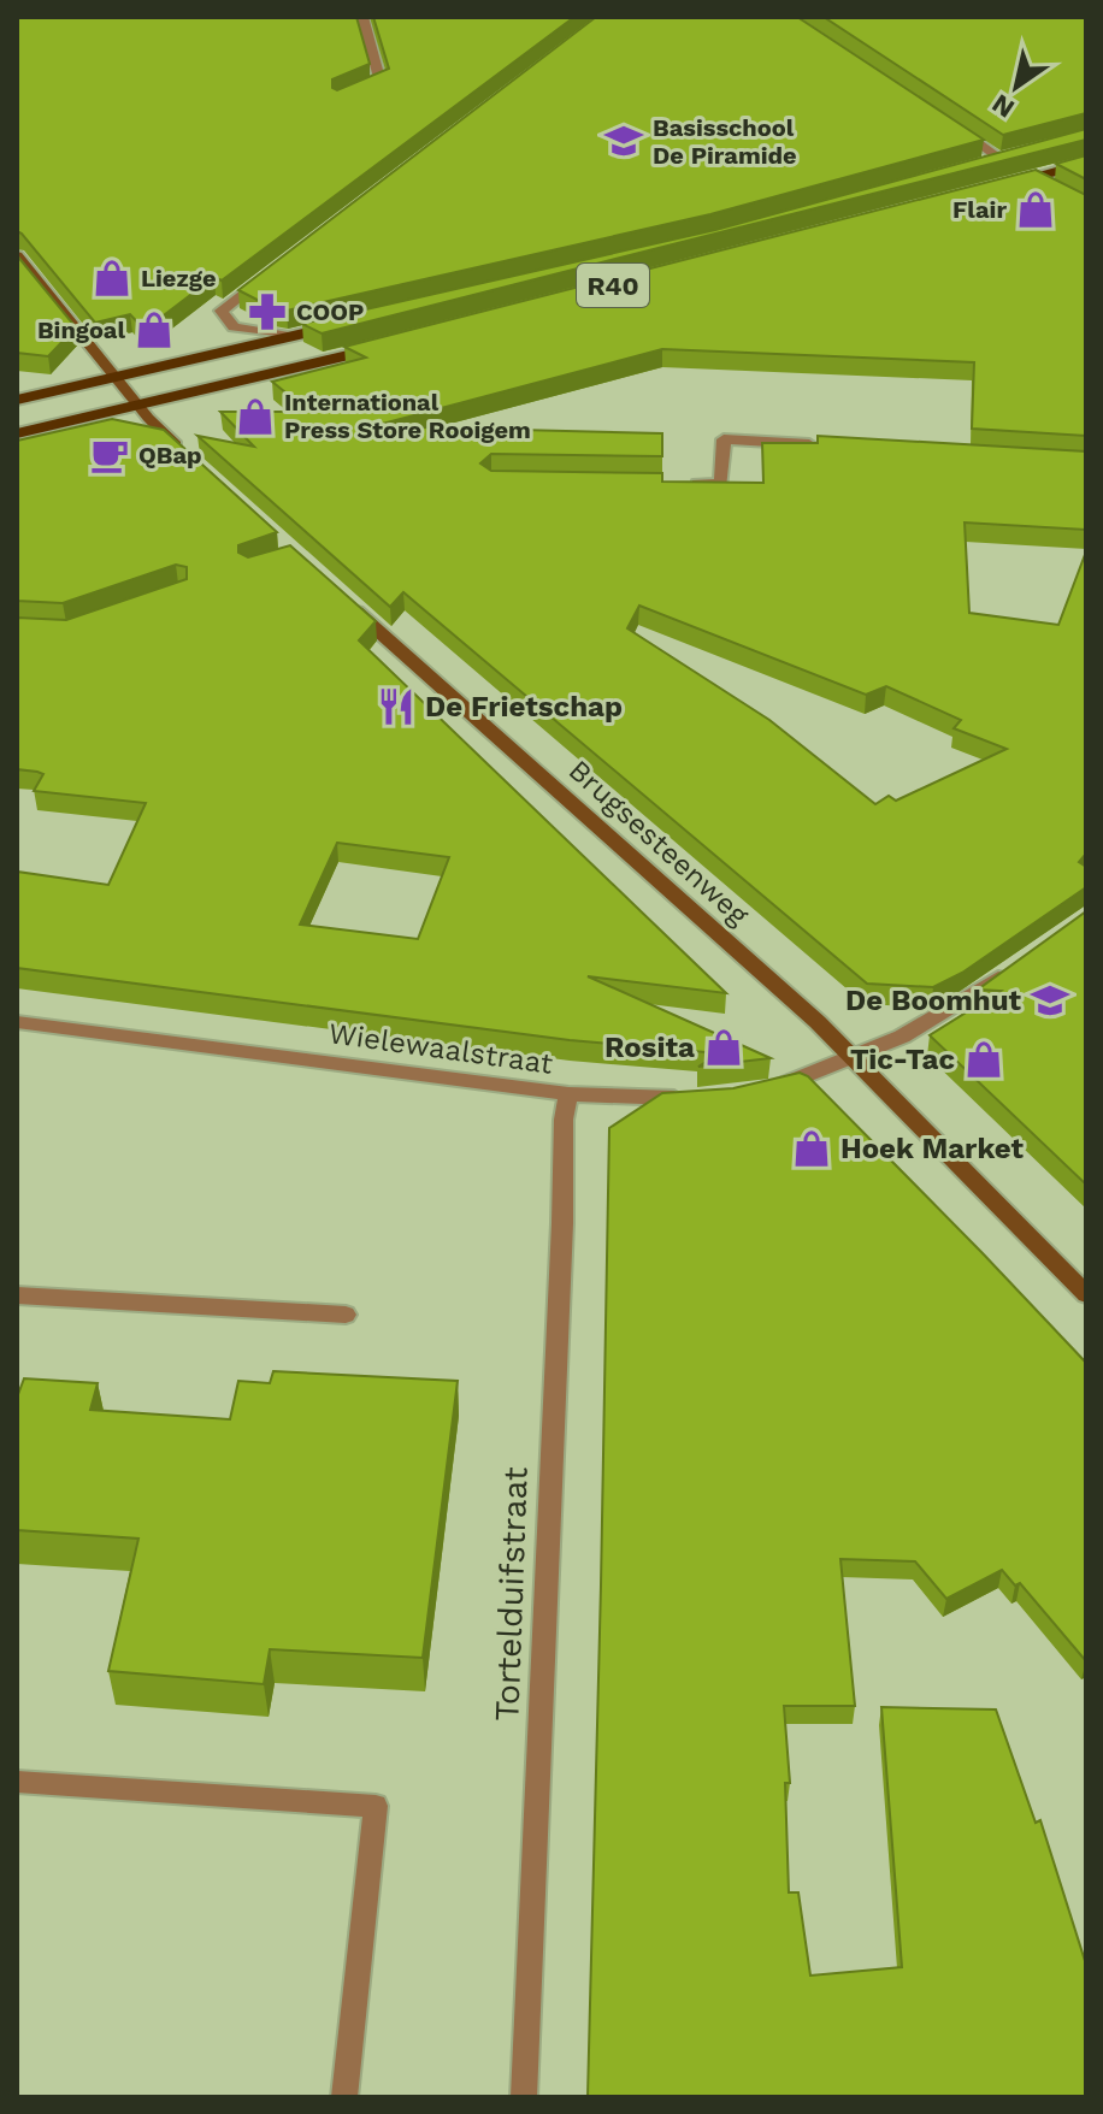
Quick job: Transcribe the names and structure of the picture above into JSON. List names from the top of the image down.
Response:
{
  "streets": {
    "street": ["Brugsesteenweg", "Wielewaalstraat", "Tortelduifstraat"]
  },
  "crossings": [
    ["Wielewaalstraat", "Tortelduifstraat"]
  ],
  "places": {
    "school or university": ["Basisschool De Piramide", "De Boomhut"],
    "shop": [
      "Flair",
      "Liezge",
      "Bingoal",
      "International Press Store Rooigem",
      "Rosita",
      "Tic-Tac",
      "Hoek Market"
    ],
    "pharmacy": ["COOP"],
    "cafe": ["QBap"],
    "restaurant": ["De Frietschap"]
  },
  "north": "bottom left"
}
